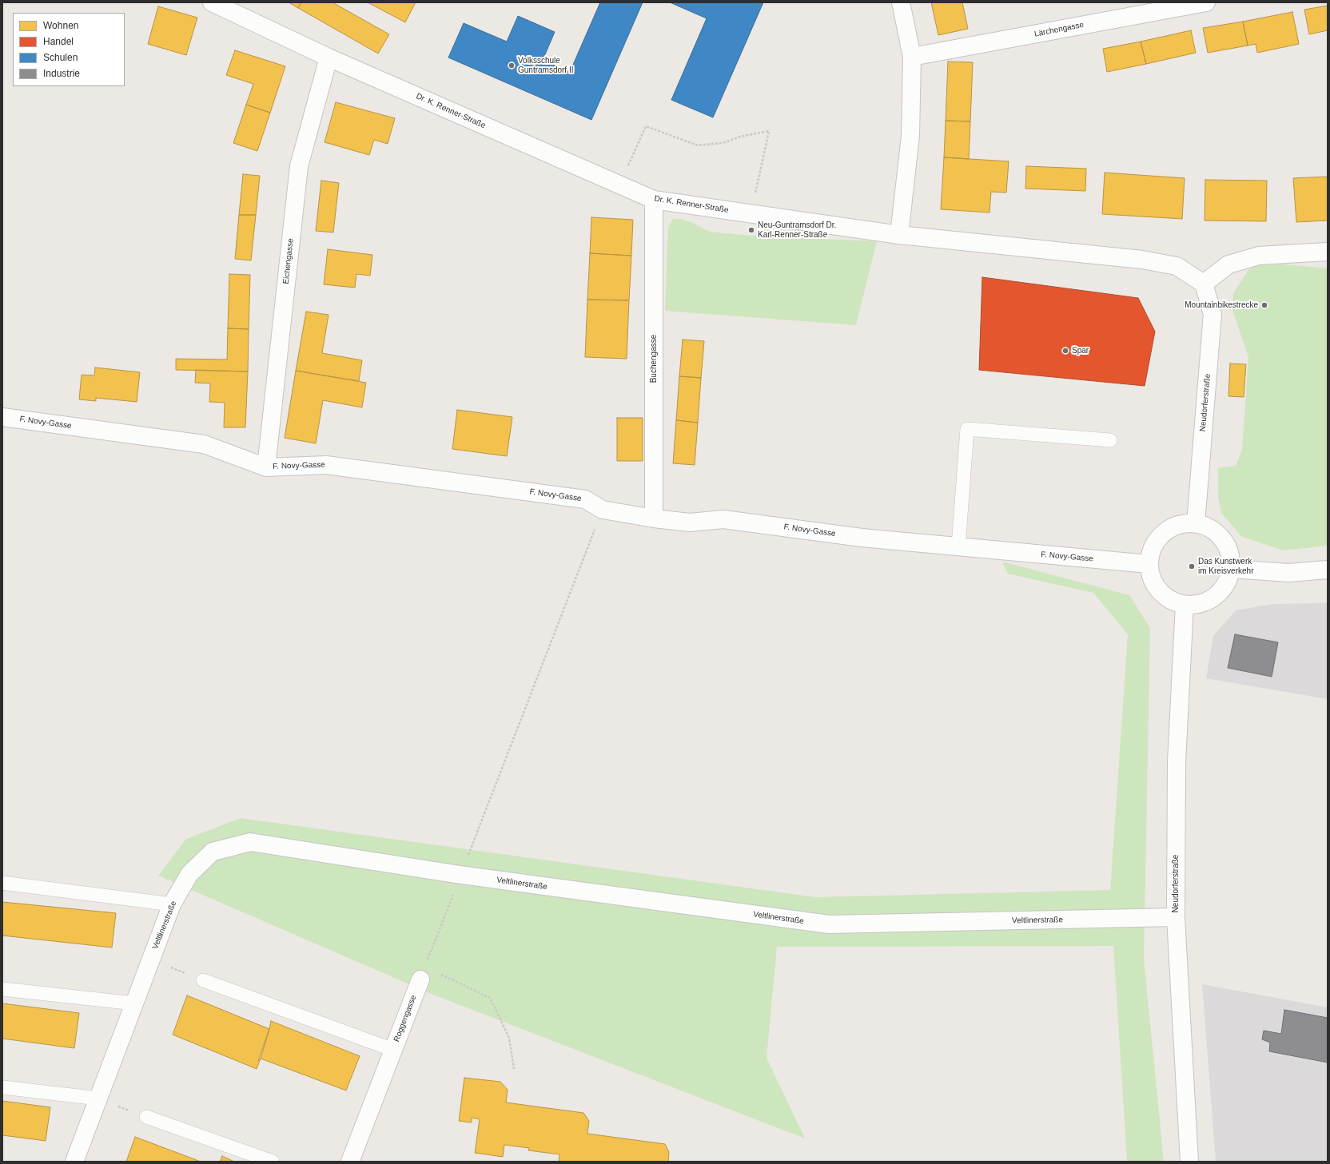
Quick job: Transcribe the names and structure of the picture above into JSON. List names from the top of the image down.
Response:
{
  "streets": {
    "street": [
      "Lärchengasse",
      "Dr. K. Renner-Straße",
      "Eichengasse",
      "Buchengasse",
      "Neudorferstraße",
      "F. Novy-Gasse",
      "Veltlinerstraße",
      "Roggengasse"
    ]
  },
  "crossings": [
    ["Dr. K. Renner-Straße", "Eichengasse"],
    ["Dr. K. Renner-Straße", "Buchengasse"],
    ["Dr. K. Renner-Straße", "Neudorferstraße"],
    ["Eichengasse", "F. Novy-Gasse"],
    ["Buchengasse", "F. Novy-Gasse"],
    ["Neudorferstraße", "F. Novy-Gasse"],
    ["Neudorferstraße", "Veltlinerstraße"]
  ],
  "places": [
    "Volksschule Guntramsdorf II",
    "Neu-Guntramsdorf Dr. Karl-Renner-Straße",
    "Mountainbikestrecke",
    "Spar",
    "Das Kunstwerk im Kreisverkehr"
  ],
  "legend": [
    "Wohnen",
    "Handel",
    "Schulen",
    "Industrie"
  ]
}
